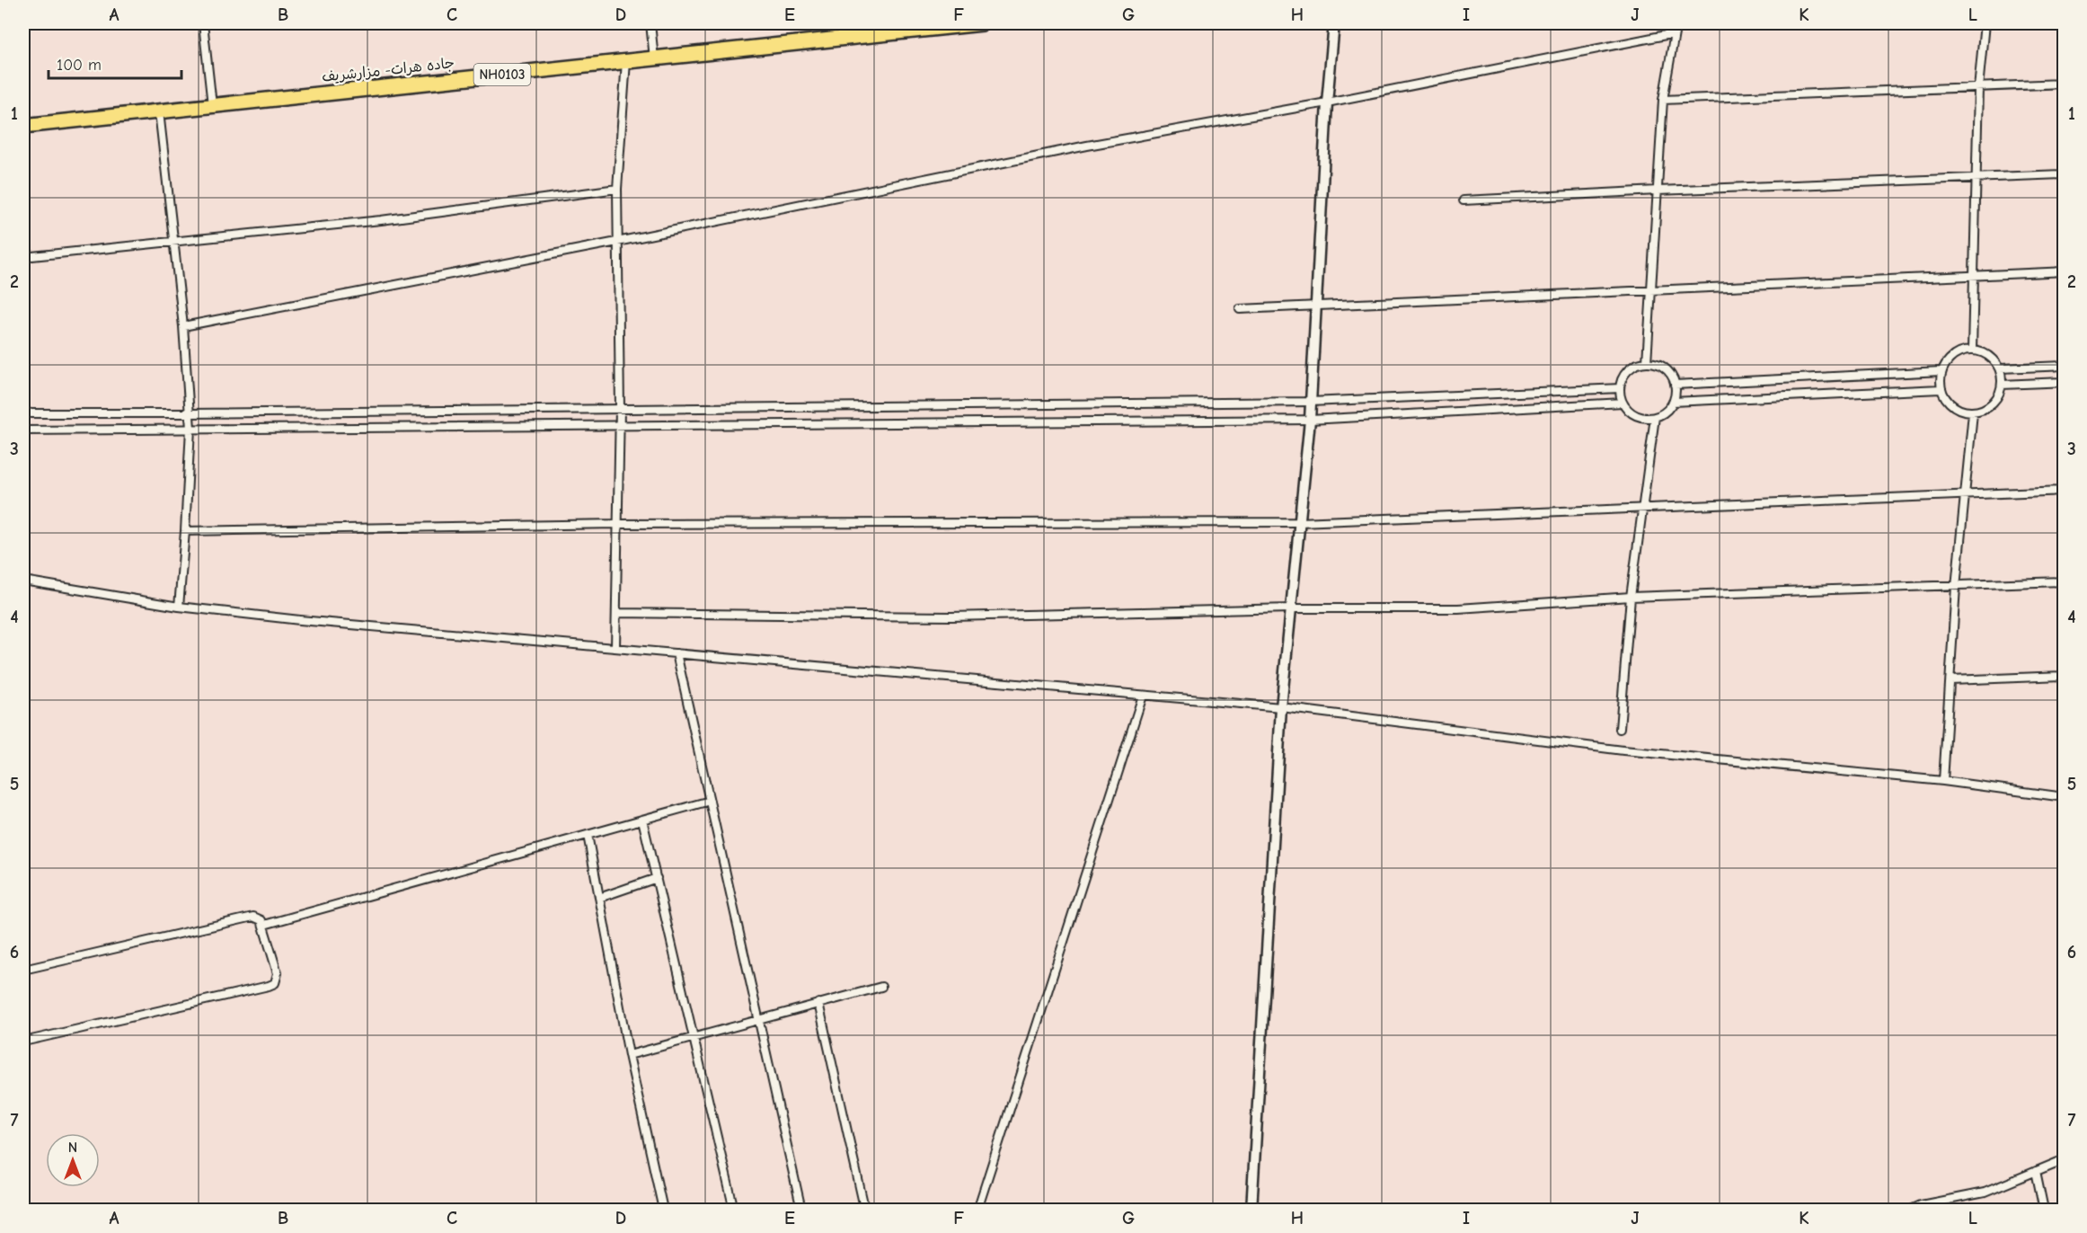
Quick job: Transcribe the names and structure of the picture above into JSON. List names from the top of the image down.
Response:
{
  "streets": {
    "highway": ["جاده هرات- مزارشریف", "NH0103"]
  },
  "scale_bar": "100 m",
  "north": "top",
  "grid": {
    "columns": [
      "A",
      "B",
      "C",
      "D",
      "E",
      "F",
      "G",
      "H",
      "I",
      "J",
      "K",
      "L"
    ],
    "rows": [
      "1",
      "2",
      "3",
      "4",
      "5",
      "6",
      "7"
    ]
  }
}
